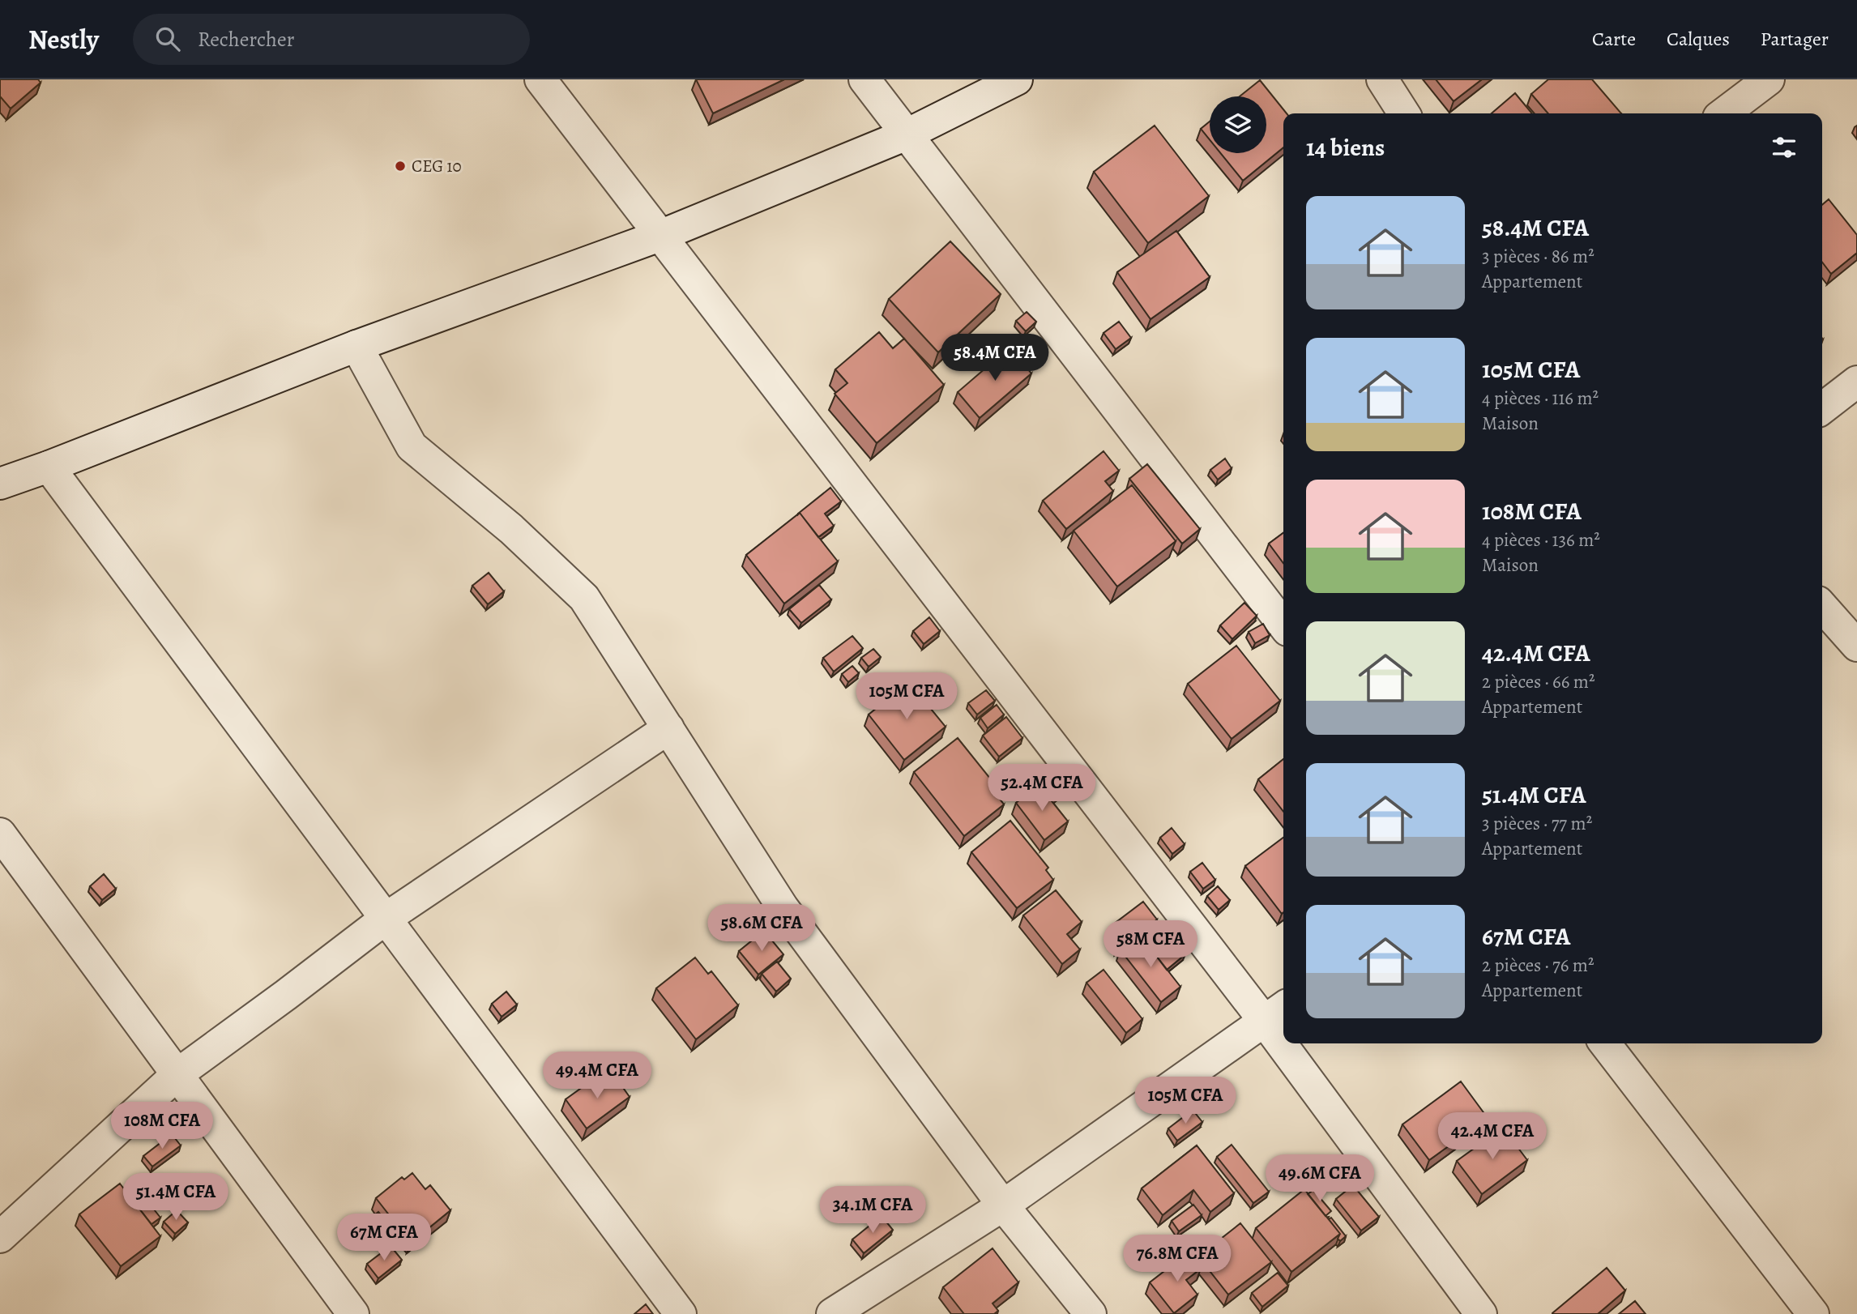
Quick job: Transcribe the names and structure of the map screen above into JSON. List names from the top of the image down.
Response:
{
  "places": ["CEG 10"],
  "page": {
    "header": "Nestly",
    "search": "Rechercher",
    "nav": ["Carte", "Calques", "Partager"],
    "heading": "14 biens",
    "list": [
      {
        "name": "58.4M CFA",
        "note": "3 pièces · 86 m² · Appartement"
      },
      {
        "name": "105M CFA",
        "note": "4 pièces · 116 m² · Maison"
      },
      {
        "name": "108M CFA",
        "note": "4 pièces · 136 m² · Maison"
      },
      {
        "name": "42.4M CFA",
        "note": "2 pièces · 66 m² · Appartement"
      },
      {
        "name": "51.4M CFA",
        "note": "3 pièces · 77 m² · Appartement"
      },
      {
        "name": "67M CFA",
        "note": "2 pièces · 76 m² · Appartement"
      }
    ],
    "price": [
      "58.4M CFA",
      "105M CFA",
      "52.4M CFA",
      "58.6M CFA",
      "58M CFA",
      "49.4M CFA",
      "105M CFA",
      "108M CFA",
      "42.4M CFA",
      "49.6M CFA",
      "51.4M CFA",
      "34.1M CFA",
      "67M CFA",
      "76.8M CFA"
    ]
  }
}
